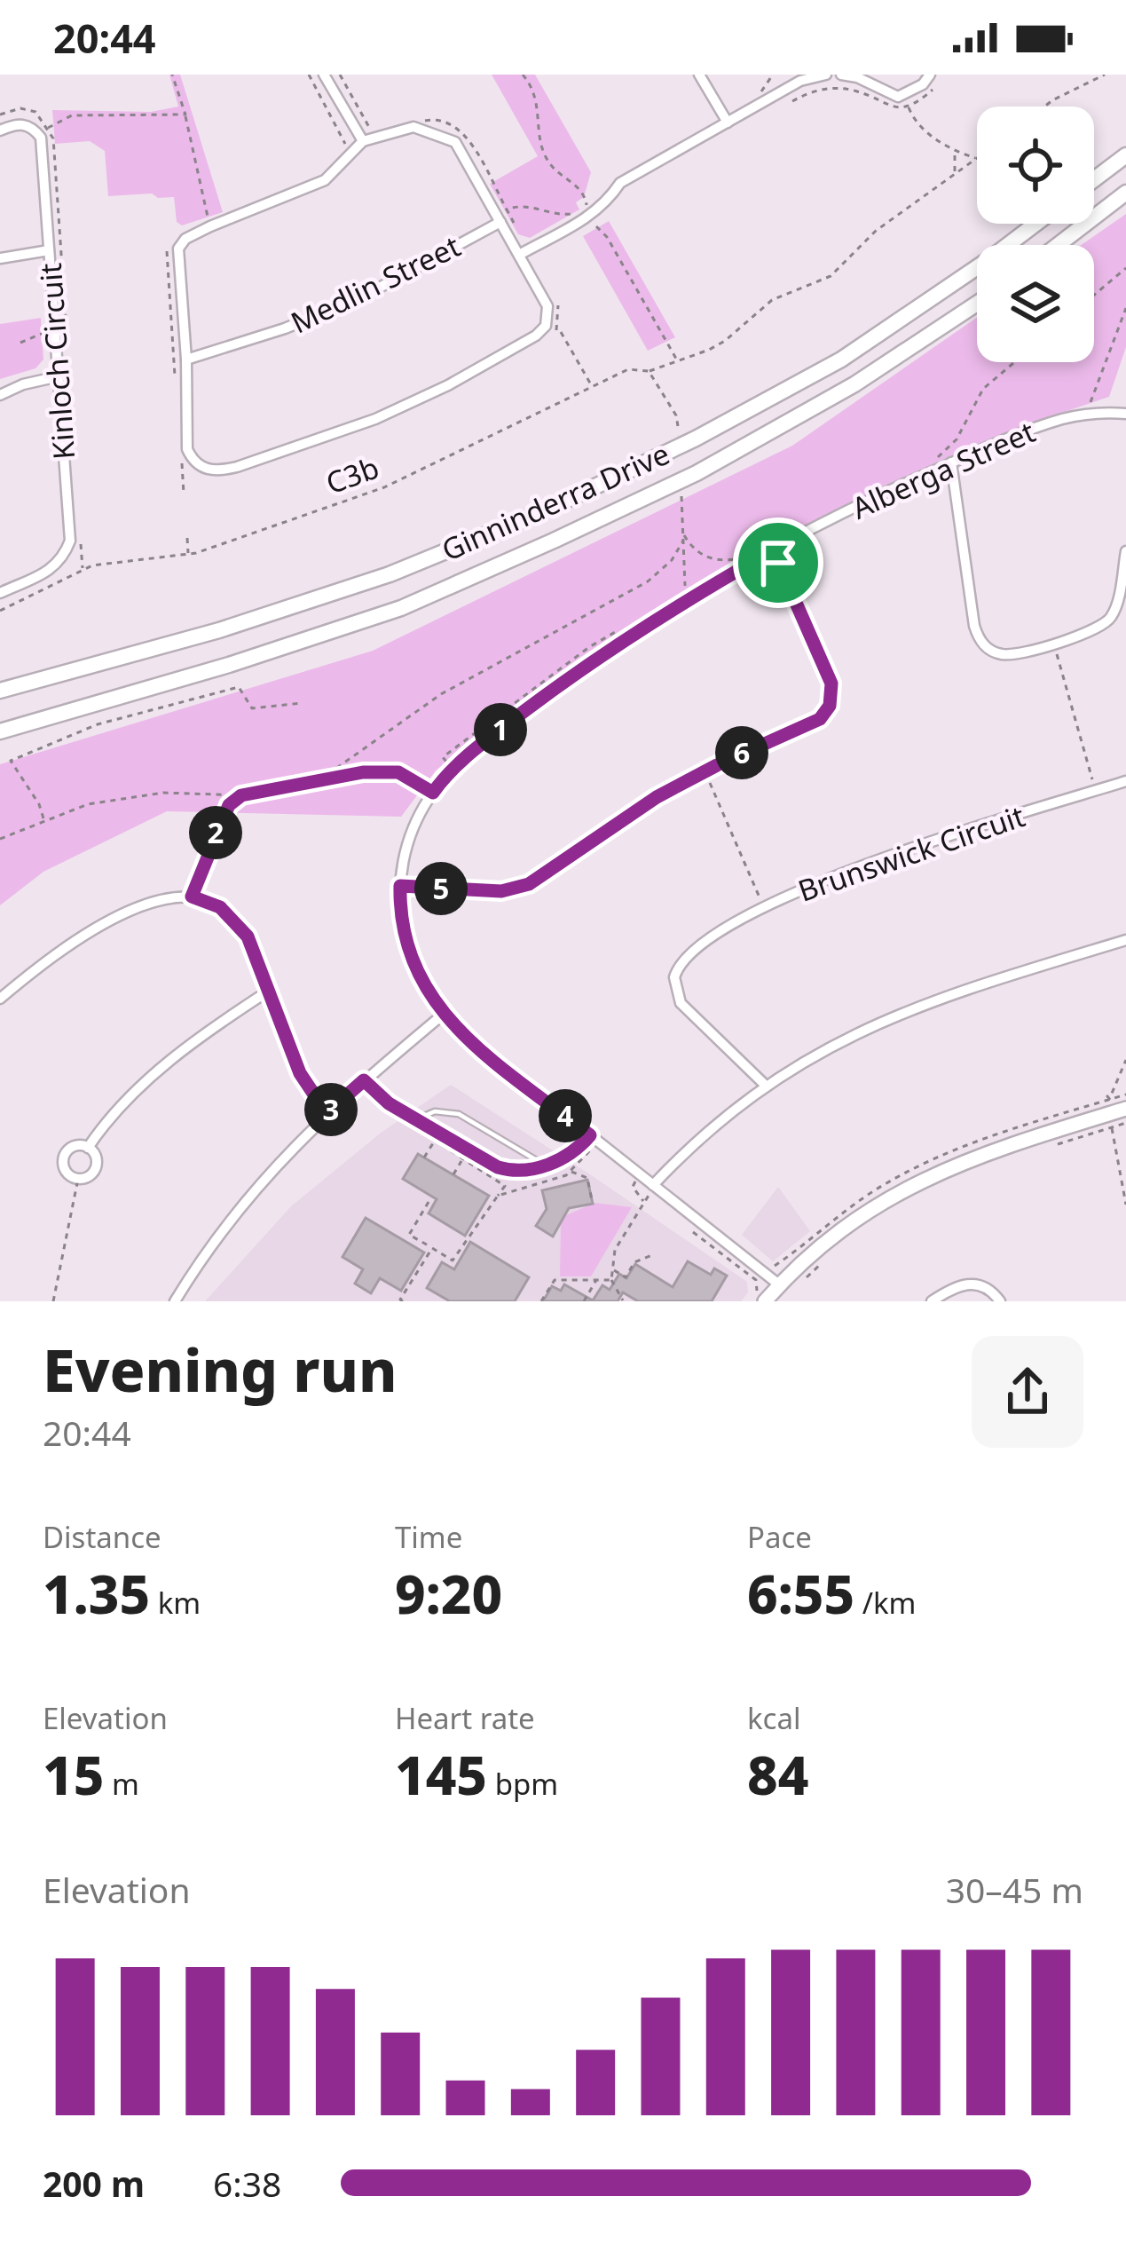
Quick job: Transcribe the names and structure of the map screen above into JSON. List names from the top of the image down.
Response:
{
  "streets": {
    "main road": ["Ginninderra Drive"],
    "street": [
      "Medlin Street",
      "Kinloch Circuit",
      "Alberga Street",
      "Brunswick Circuit"
    ],
    "path": ["C3b"]
  },
  "page": {
    "status": "20:44",
    "pins": [
      "1",
      "6",
      "2",
      "5",
      "3",
      "4"
    ],
    "heading": ["Evening run", "20:44"],
    "stats": [
      ["Distance", "1.35 km"],
      ["Time", "9:20"],
      ["Pace", "6:55 /km"],
      ["Elevation", "15 m"],
      ["Heart rate", "145 bpm"],
      ["kcal", "84"]
    ],
    "chart": ["Elevation", "30–45 m"],
    "list": [
      {
        "name": "200 m",
        "note": "6:38"
      }
    ]
  }
}
